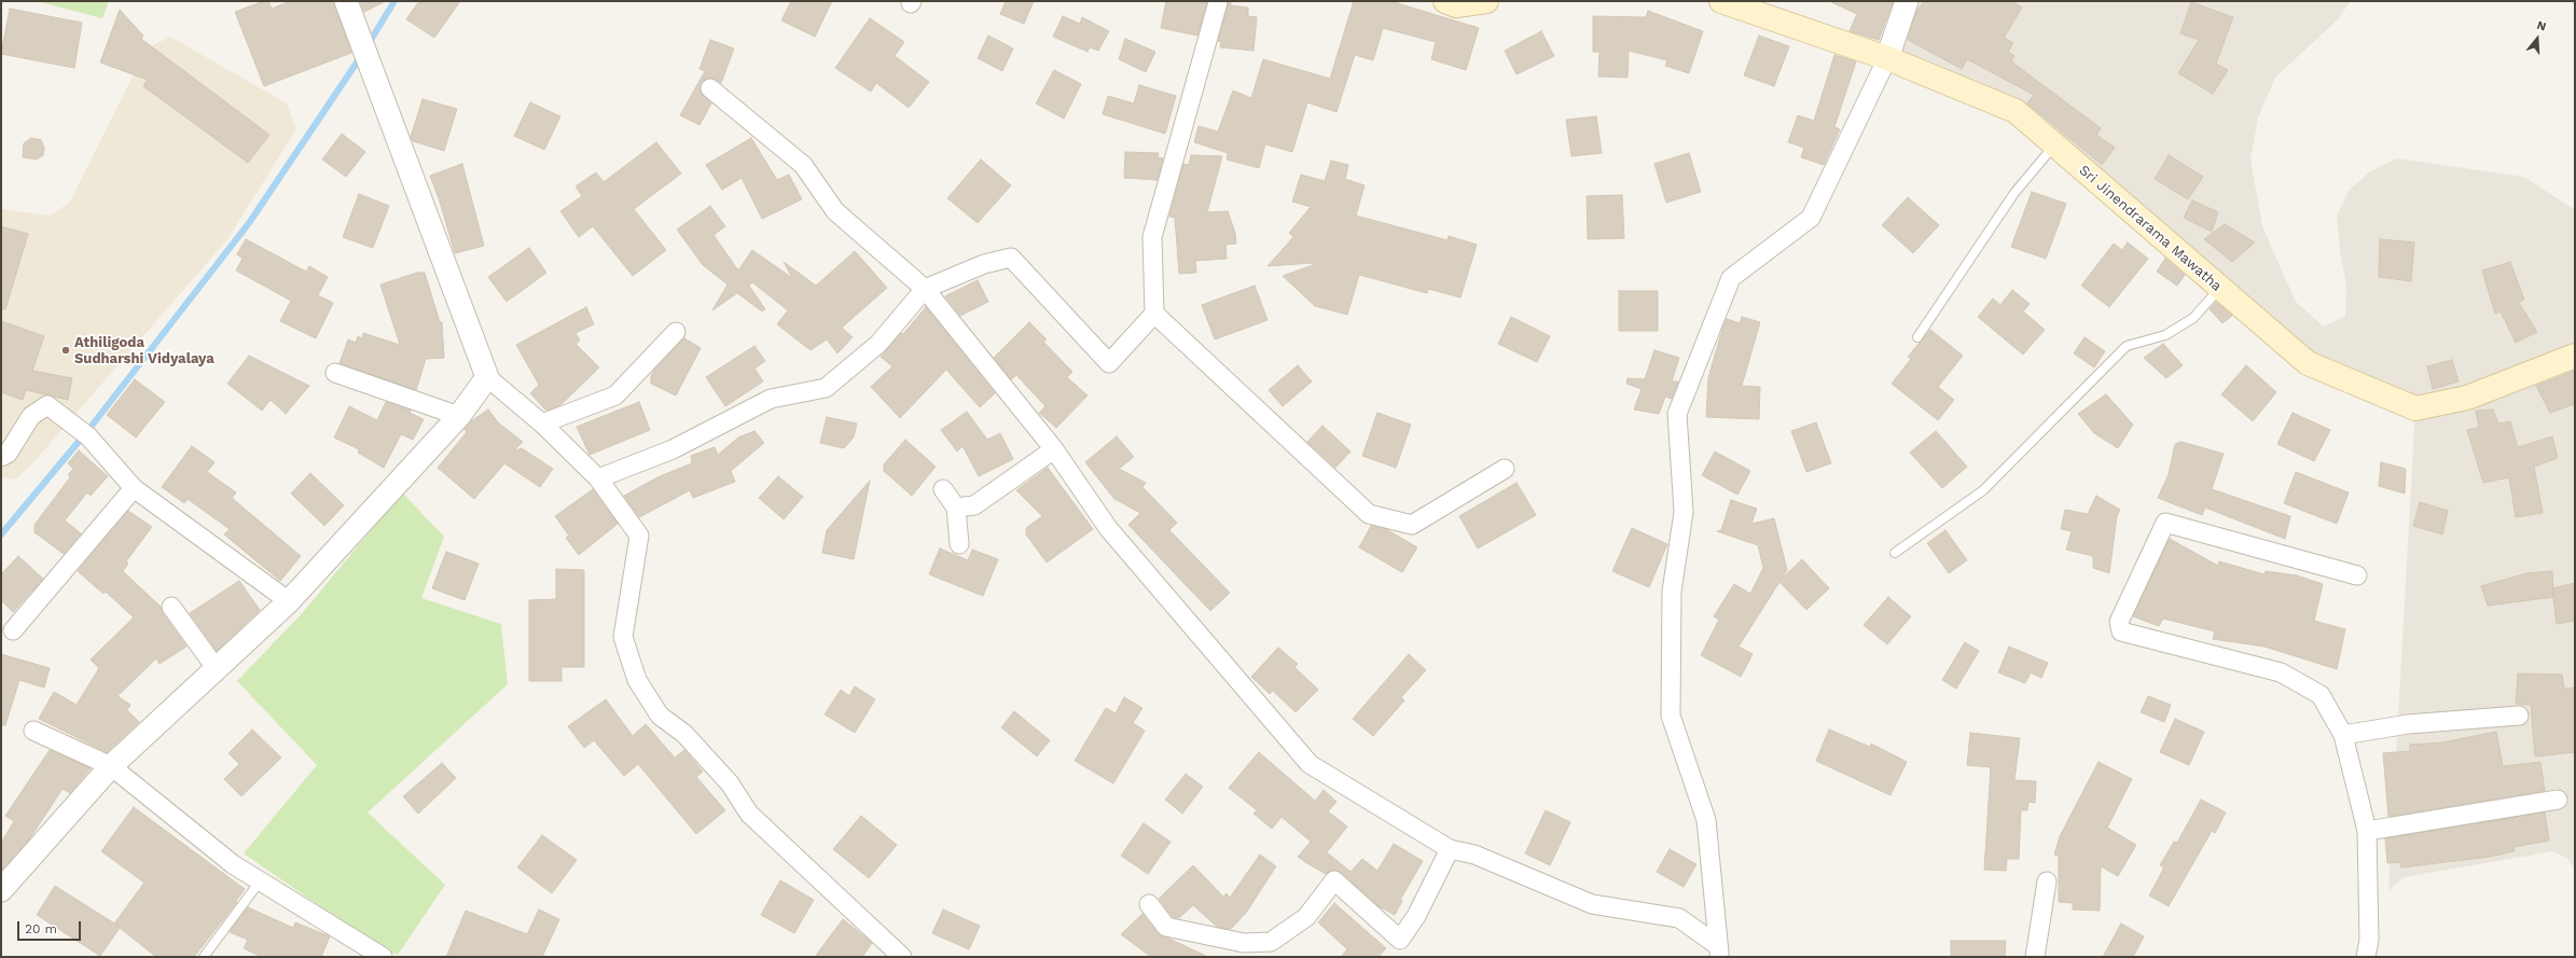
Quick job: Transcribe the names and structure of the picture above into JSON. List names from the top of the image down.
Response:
{
  "streets": {
    "main road": ["Sri Jinendrarama Mawatha"]
  },
  "places": ["Athiligoda Sudharshi Vidyalaya"],
  "scale_bar": "20 m",
  "north": "top"
}
